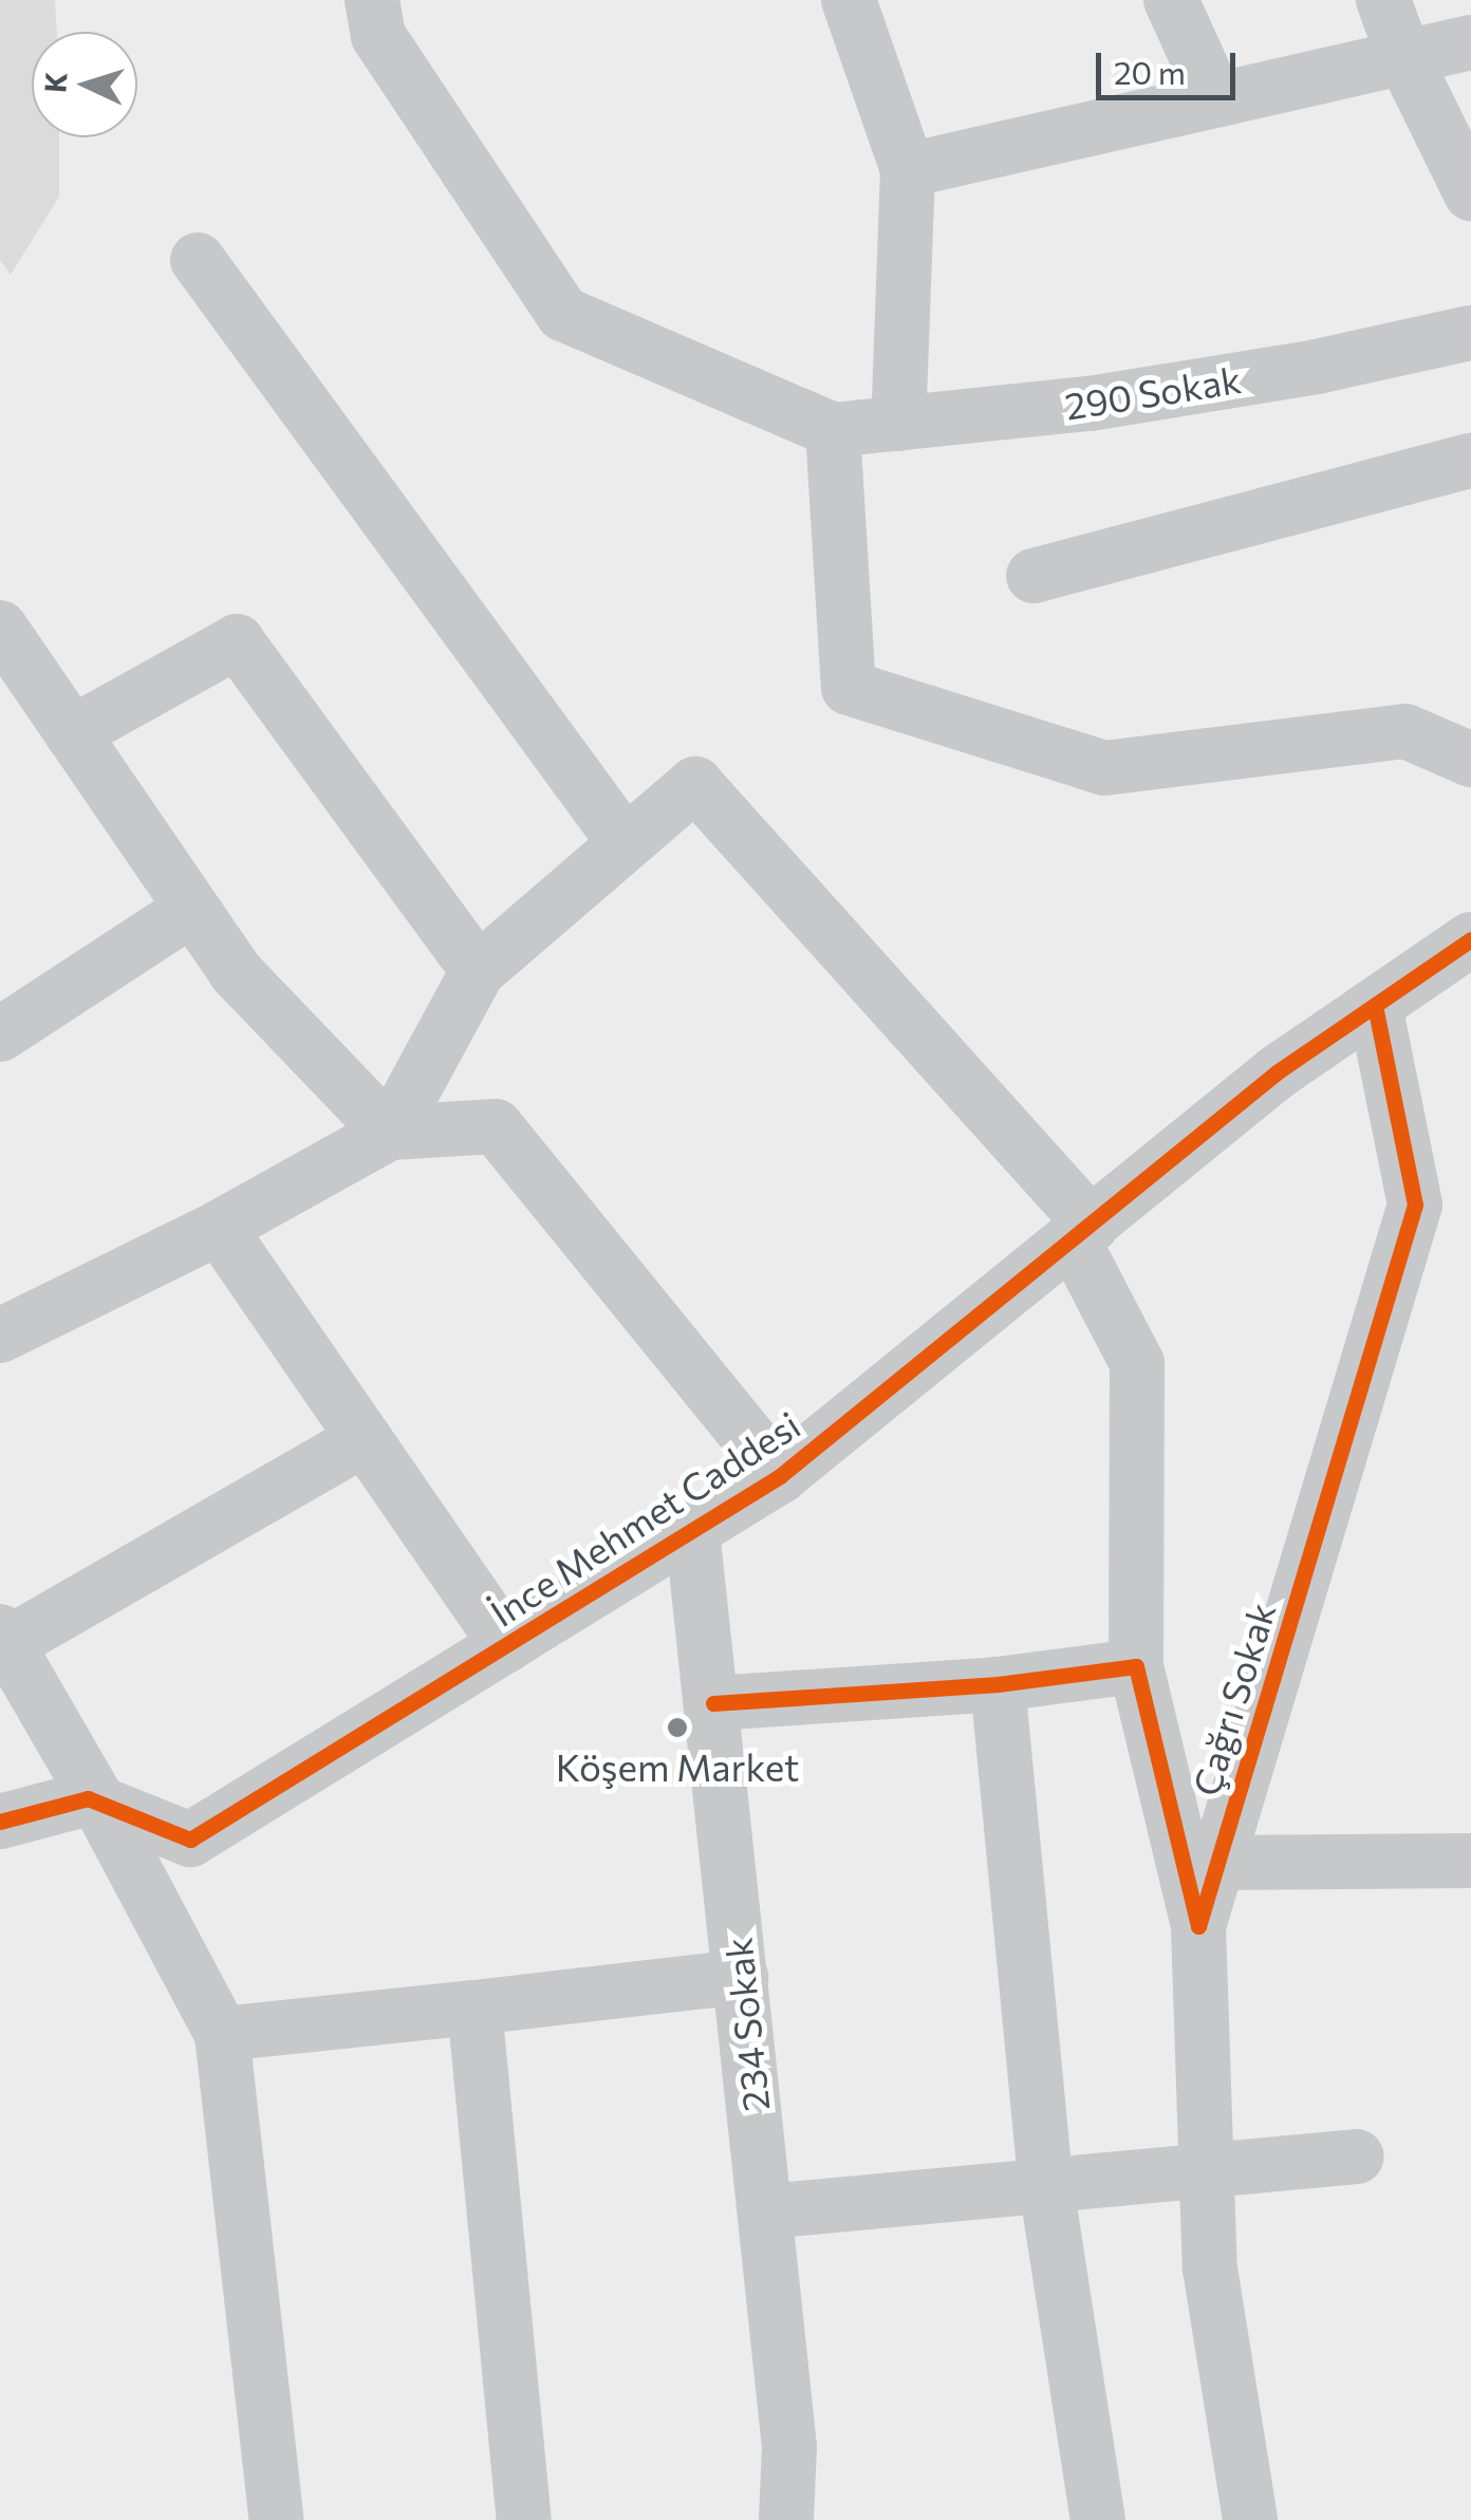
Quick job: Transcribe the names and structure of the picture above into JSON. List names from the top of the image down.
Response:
{
  "streets": {
    "street": [
      "290 Sokak",
      "İnce Mehmet Caddesi",
      "Çağrı Sokak",
      "234 Sokak"
    ]
  },
  "crossings": [
    ["İnce Mehmet Caddesi", "Çağrı Sokak"],
    ["İnce Mehmet Caddesi", "234 Sokak"]
  ],
  "places": ["Köşem Market"],
  "scale_bar": "20 m",
  "north": "left"
}
